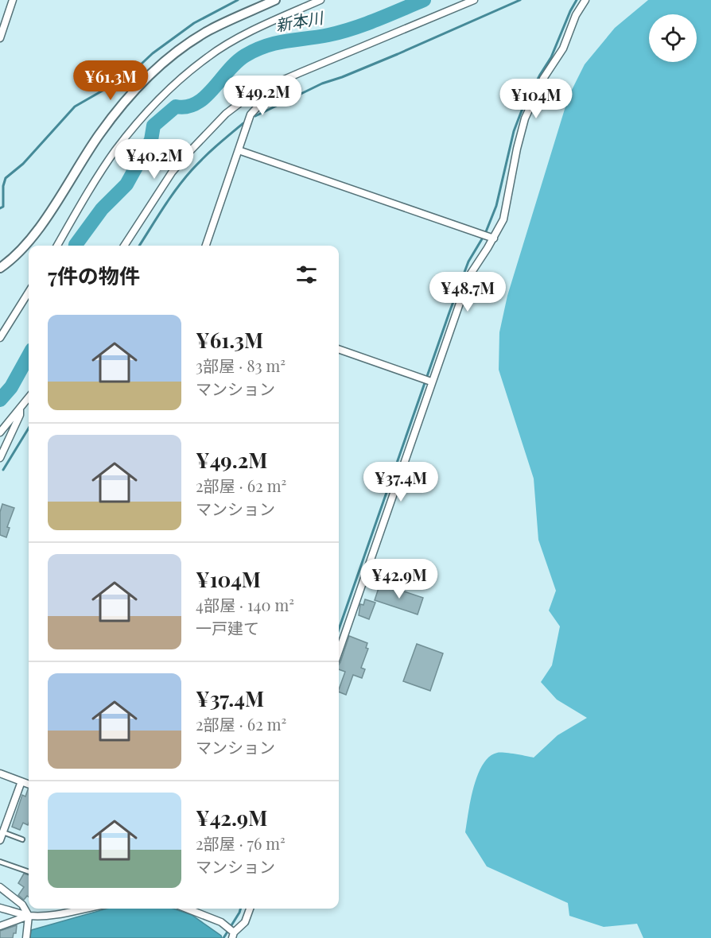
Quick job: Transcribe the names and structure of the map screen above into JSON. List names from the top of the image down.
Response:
{
  "water": ["新本川"],
  "page": {
    "price": [
      "¥61.3M",
      "¥49.2M",
      "¥104M",
      "¥40.2M",
      "¥48.7M",
      "¥37.4M",
      "¥42.9M"
    ],
    "heading": "7件の物件",
    "list": [
      {
        "name": "¥61.3M",
        "note": "3部屋 · 83 m² · マンション"
      },
      {
        "name": "¥49.2M",
        "note": "2部屋 · 62 m² · マンション"
      },
      {
        "name": "¥104M",
        "note": "4部屋 · 140 m² · 一戸建て"
      },
      {
        "name": "¥37.4M",
        "note": "2部屋 · 62 m² · マンション"
      },
      {
        "name": "¥42.9M",
        "note": "2部屋 · 76 m² · マンション"
      }
    ]
  }
}
